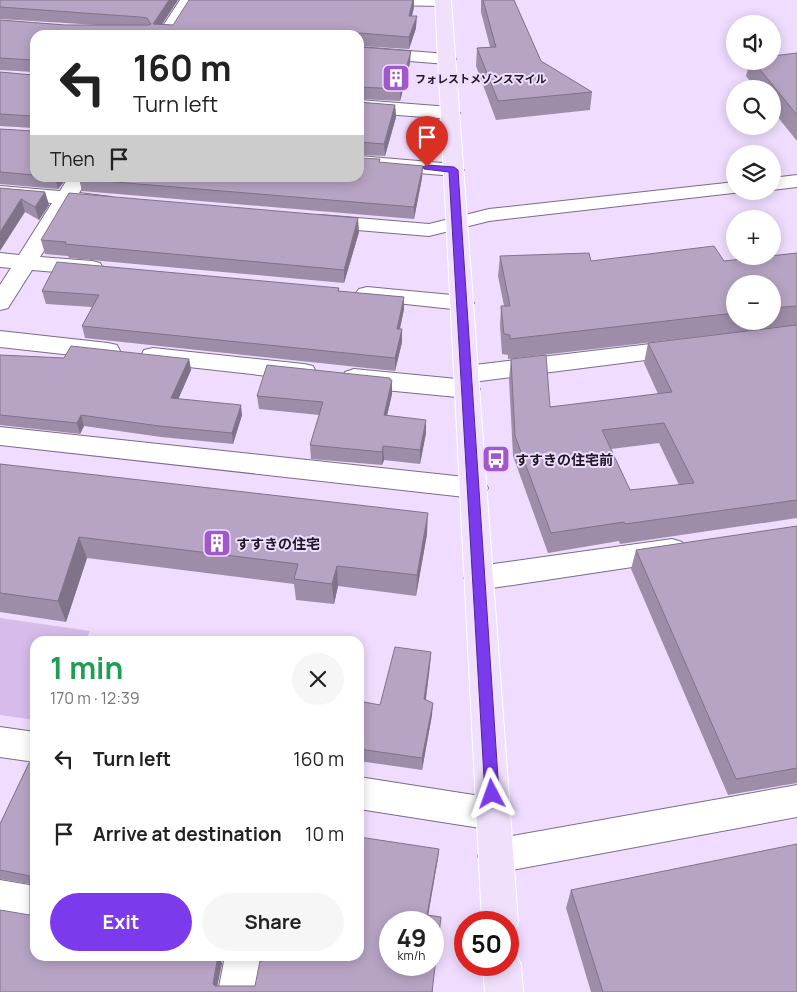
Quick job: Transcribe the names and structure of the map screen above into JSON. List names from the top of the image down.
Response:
{
  "places": {
    "building": ["フォレストメゾンスマイル", "すすきの住宅"],
    "bus stop": ["すすきの住宅前"]
  },
  "page": {
    "map_buttons": ["+", "−"],
    "turn": ["160 m", "Turn left"],
    "then": "Then",
    "heading": ["1 min", "170 m · 12:39"],
    "list": [
      {
        "name": "Turn left",
        "value": "160 m"
      },
      {
        "name": "Arrive at destination",
        "value": "10 m"
      }
    ],
    "buttons": ["Exit", "Share"],
    "speed": "49 km/h",
    "limit": "50"
  }
}
